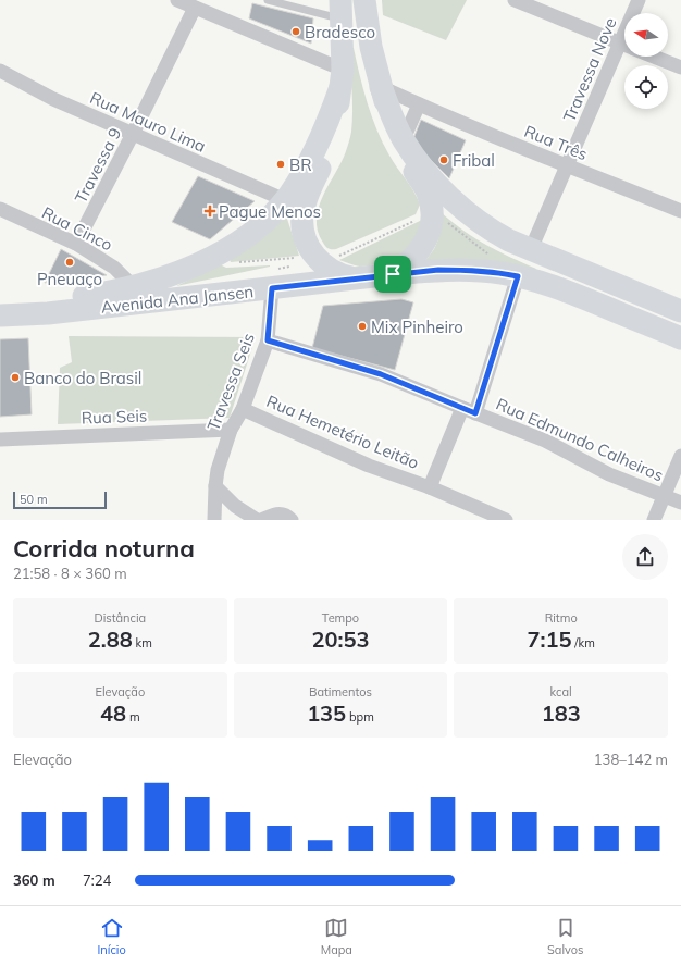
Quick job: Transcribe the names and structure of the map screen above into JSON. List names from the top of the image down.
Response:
{
  "streets": {
    "main road": ["Avenida Ana Jansen"],
    "street": [
      "Travessa Nove",
      "Rua Mauro Lima",
      "Rua Três",
      "Travessa 9",
      "Rua Cinco",
      "Travessa Seis",
      "Rua Seis",
      "Rua Hemetério Leitão",
      "Rua Edmundo Calheiros"
    ]
  },
  "crossings": [
    ["Travessa Nove", "Rua Três"],
    ["Rua Mauro Lima", "Travessa 9"],
    ["Rua Mauro Lima", "Avenida Ana Jansen"],
    ["Travessa 9", "Rua Cinco"],
    ["Rua Cinco", "Avenida Ana Jansen"],
    ["Avenida Ana Jansen", "Travessa Seis"],
    ["Avenida Ana Jansen", "Rua Hemetério Leitão"],
    ["Travessa Seis", "Rua Seis"],
    ["Travessa Seis", "Rua Hemetério Leitão"],
    ["Travessa Seis", "Rua Edmundo Calheiros"],
    ["Rua Hemetério Leitão", "Rua Edmundo Calheiros"]
  ],
  "places": {
    "other": [
      "Bradesco",
      "Fribal",
      "BR",
      "Pneuaço",
      "Mix Pinheiro",
      "Banco do Brasil"
    ],
    "health": ["Pague Menos"]
  },
  "scale_bar": "50 m",
  "north": "left",
  "page": {
    "scale": "50 m",
    "heading": ["Corrida noturna", "21:58 · 8 × 360 m"],
    "stats": [
      ["Distância", "2.88 km"],
      ["Tempo", "20:53"],
      ["Ritmo", "7:15 /km"],
      ["Elevação", "48 m"],
      ["Batimentos", "135 bpm"],
      ["kcal", "183"]
    ],
    "chart": ["Elevação", "138–142 m"],
    "list": [
      {
        "name": "360 m",
        "note": "7:24"
      }
    ],
    "tabs": ["Início", "Mapa", "Salvos"]
  }
}
